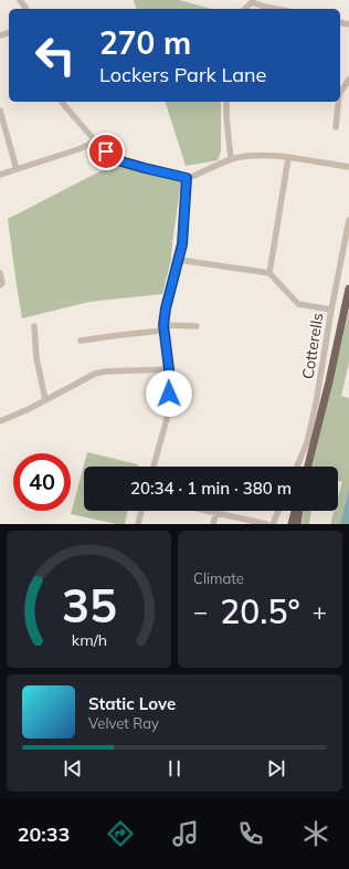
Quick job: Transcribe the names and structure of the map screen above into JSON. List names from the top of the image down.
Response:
{
  "streets": {
    "street": ["Cotterells"]
  },
  "page": {
    "turn": ["270 m", "Lockers Park Lane"],
    "limit": "40",
    "trip": "20:34 · 1 min · 380 m",
    "tile": "Climate",
    "heat": ["−", "20.5°", "+"],
    "song": ["Static Love", "Velvet Ray"],
    "tabs": "20:33",
    "gauge": ["35", "km/h"]
  }
}
